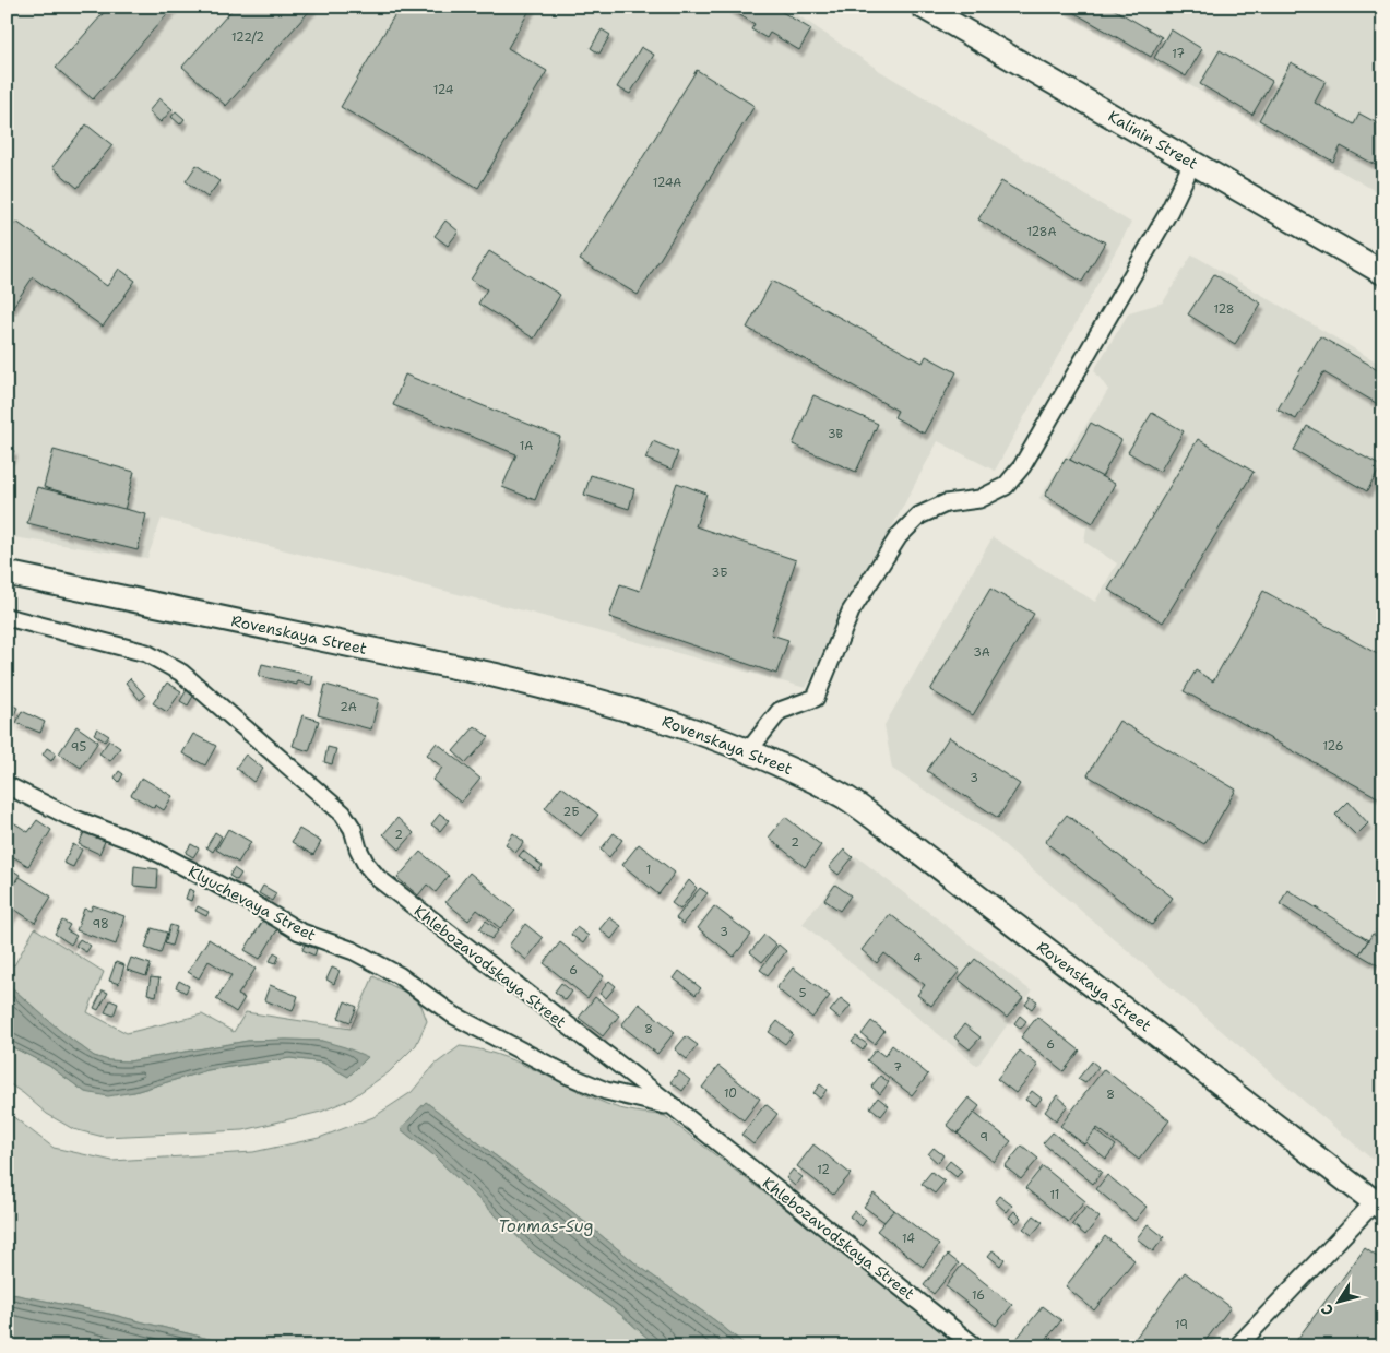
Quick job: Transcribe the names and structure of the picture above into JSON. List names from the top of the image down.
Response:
{
  "streets": {
    "main road": ["Kalinin Street", "Rovenskaya Street"],
    "street": ["Klyuchevaya Street", "Khlebozavodskaya Street"]
  },
  "crossings": [
    ["Klyuchevaya Street", "Khlebozavodskaya Street"]
  ],
  "water": ["Tonmas-Sug"],
  "house_numbers": [
    "122/2",
    "17",
    "124",
    "124А",
    "128А",
    "128",
    "3В",
    "1А",
    "3Б",
    "3А",
    "2А",
    "126",
    "95",
    "3",
    "2Б",
    "2",
    "2",
    "1",
    "98",
    "3",
    "4",
    "6",
    "5",
    "8",
    "6",
    "7",
    "10",
    "8",
    "9",
    "12",
    "11",
    "14",
    "16",
    "19"
  ],
  "north": "bottom left"
}
